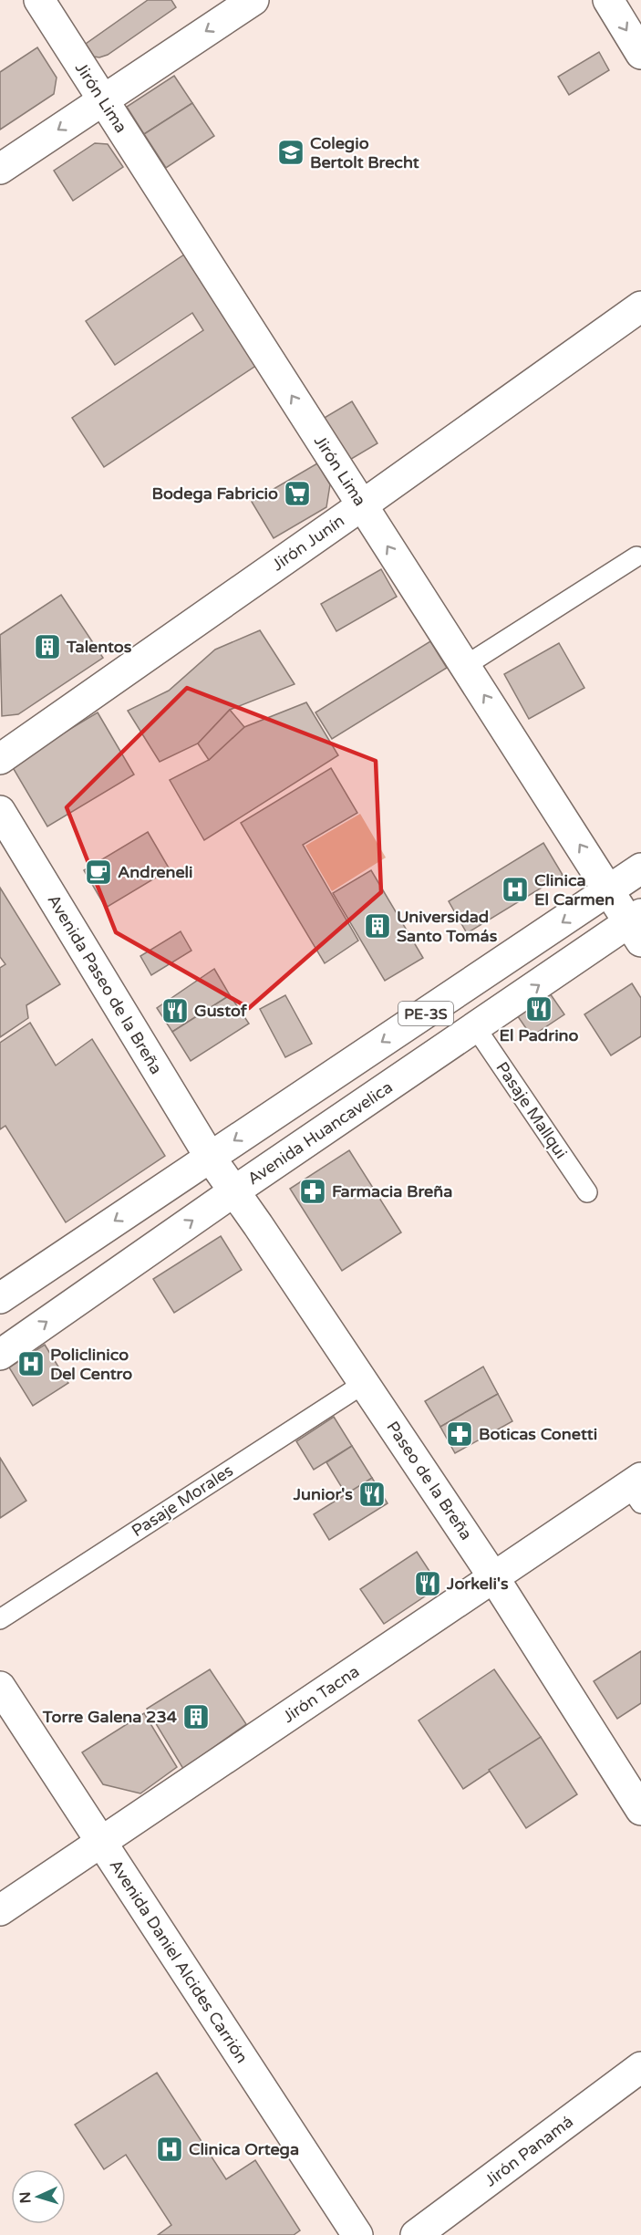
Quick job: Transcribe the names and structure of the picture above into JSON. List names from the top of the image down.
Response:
{
  "streets": {
    "main road": [
      "Jirón Lima",
      "Jirón Junín",
      "Avenida Paseo de la Breña",
      "PE-3S",
      "Avenida Huancavelica",
      "Paseo de la Breña",
      "Jirón Tacna",
      "Avenida Daniel Alcides Carrión",
      "Jirón Panamá"
    ],
    "lane": ["Pasaje Mallqui", "Pasaje Morales"]
  },
  "crossings": [
    ["Jirón Lima", "Jirón Junín"],
    ["Jirón Lima", "PE-3S"],
    ["Jirón Lima", "Avenida Huancavelica"],
    ["Avenida Paseo de la Breña", "PE-3S"],
    ["Avenida Paseo de la Breña", "Paseo de la Breña"],
    ["PE-3S", "Paseo de la Breña"],
    ["Pasaje Mallqui", "Avenida Huancavelica"],
    ["Avenida Huancavelica", "Paseo de la Breña"],
    ["Paseo de la Breña", "Pasaje Morales"],
    ["Paseo de la Breña", "Jirón Tacna"],
    ["Jirón Tacna", "Avenida Daniel Alcides Carrión"]
  ],
  "one_way": ["Jirón Lima"],
  "places": {
    "school or university": ["Colegio Bertolt Brecht"],
    "supermarket": ["Bodega Fabricio"],
    "building": ["Talentos", "Universidad Santo Tomás", "Torre Galena 234"],
    "cafe": ["Andreneli"],
    "hospital": ["Clinica El Carmen", "Policlinico Del Centro", "Clinica Ortega"],
    "restaurant": [
      "El Padrino",
      "Gustof",
      "Junior's",
      "Jorkeli's"
    ],
    "pharmacy": ["Farmacia Breña", "Boticas Conetti"]
  },
  "north": "left"
}
